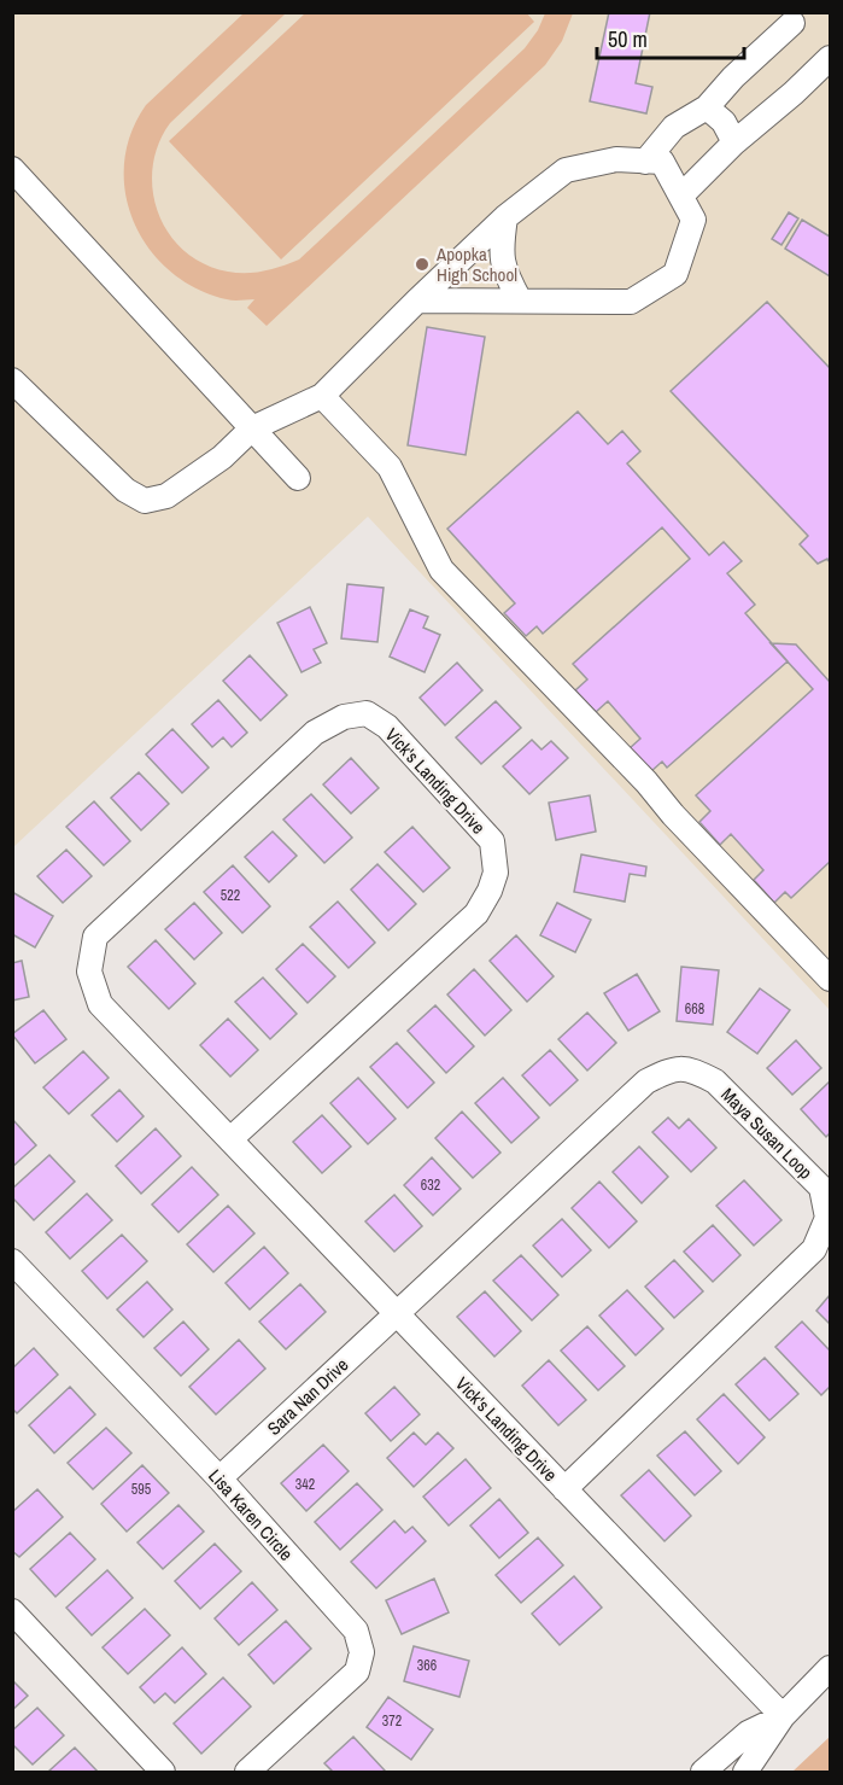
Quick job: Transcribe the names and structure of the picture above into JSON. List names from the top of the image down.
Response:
{
  "streets": {
    "street": [
      "Vick's Landing Drive",
      "Maya Susan Loop",
      "Sara Nan Drive",
      "Lisa Karen Circle"
    ]
  },
  "crossings": [
    ["Vick's Landing Drive", "Maya Susan Loop"],
    ["Vick's Landing Drive", "Sara Nan Drive"],
    ["Maya Susan Loop", "Sara Nan Drive"],
    ["Sara Nan Drive", "Lisa Karen Circle"]
  ],
  "places": ["Apopka High School"],
  "house_numbers": [
    "522",
    "668",
    "632",
    "342",
    "595",
    "366",
    "372"
  ],
  "scale_bar": "50 m"
}
